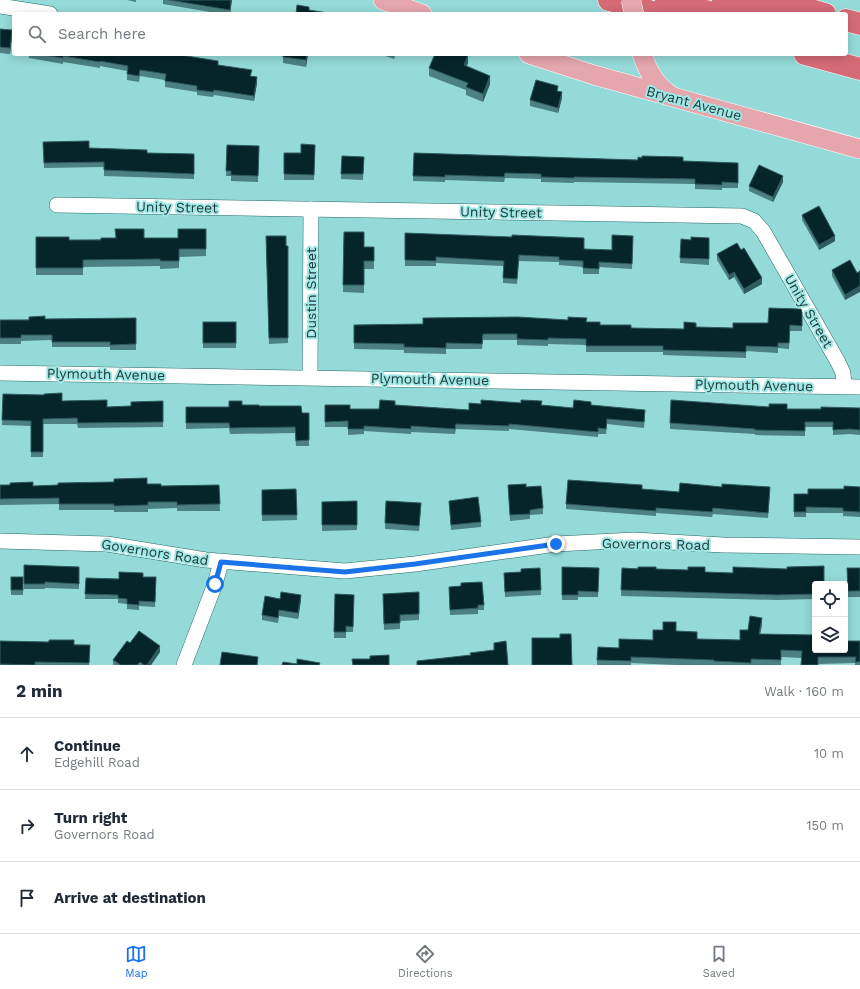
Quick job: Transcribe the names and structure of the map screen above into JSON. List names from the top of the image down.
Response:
{
  "streets": {
    "main road": ["Bryant Avenue"],
    "street": [
      "Unity Street",
      "Dustin Street",
      "Plymouth Avenue",
      "Governors Road"
    ]
  },
  "crossings": [
    ["Unity Street", "Dustin Street"],
    ["Unity Street", "Plymouth Avenue"],
    ["Dustin Street", "Plymouth Avenue"]
  ],
  "page": {
    "search": "Search here",
    "heading": ["2 min", "Walk · 160 m"],
    "list": [
      ["Continue", "Edgehill Road", "10 m"],
      ["Turn right", "Governors Road", "150 m"],
      "Arrive at destination"
    ],
    "nav": ["Map", "Directions", "Saved"]
  }
}
